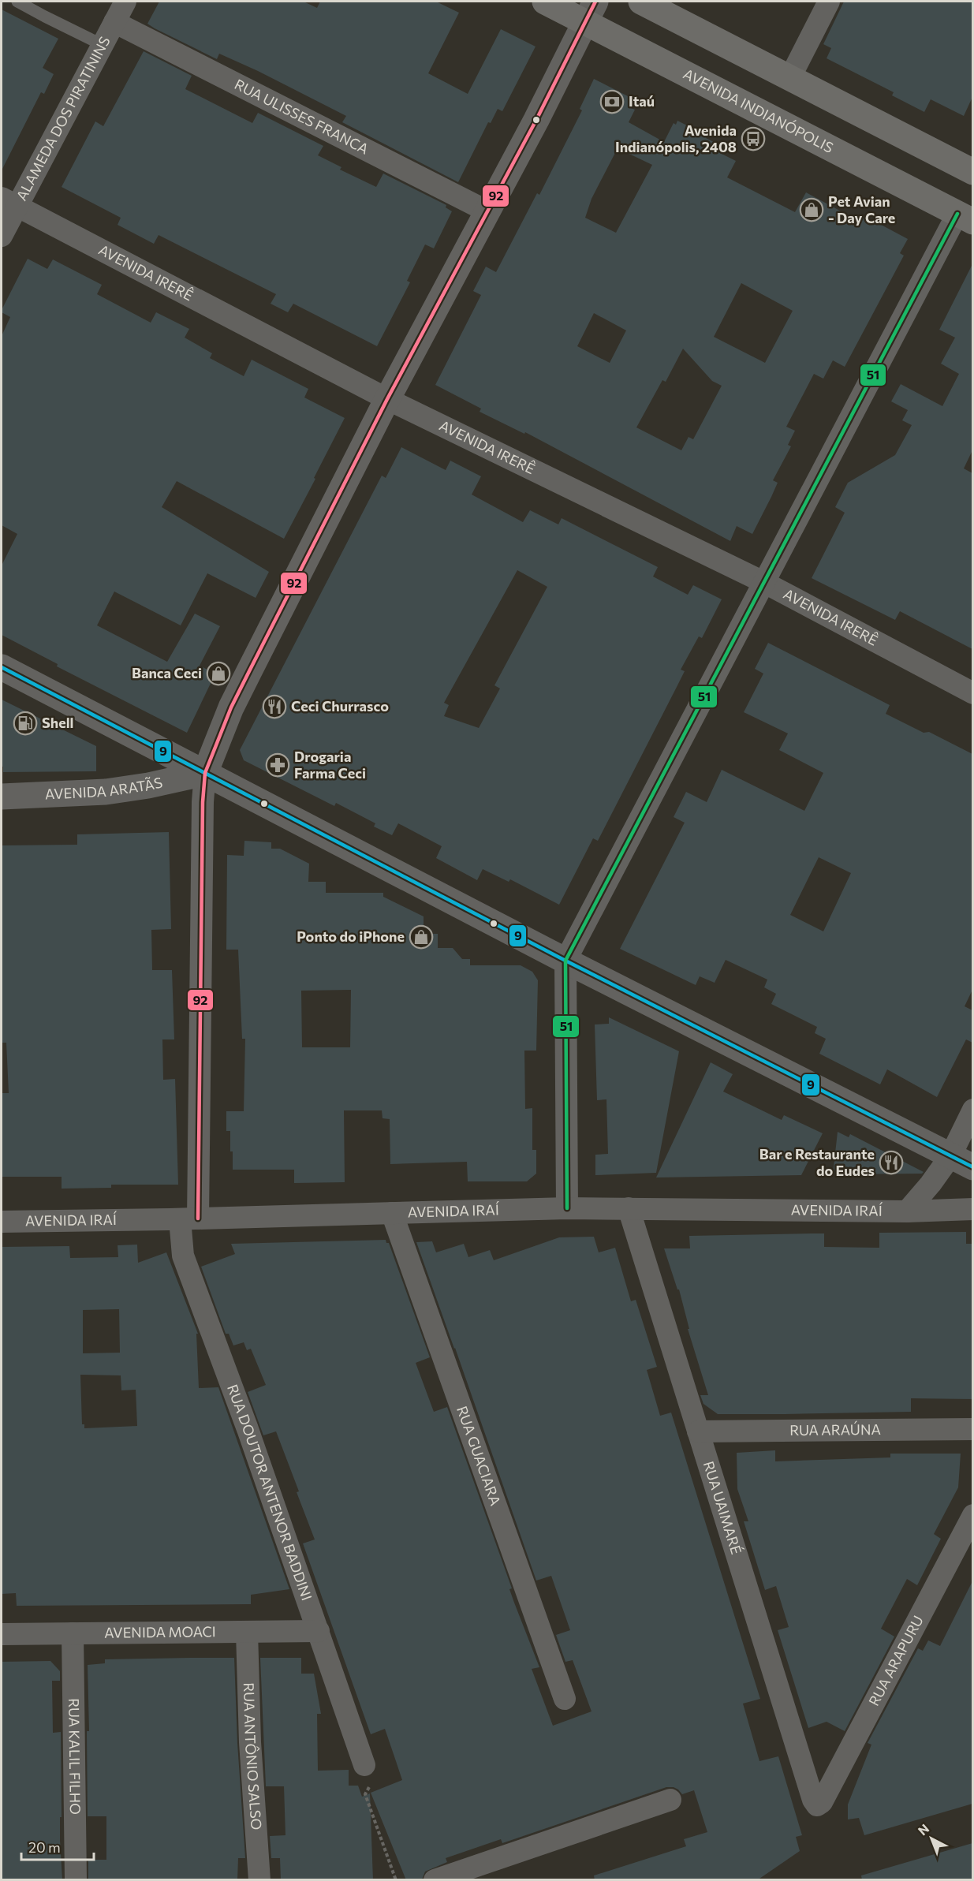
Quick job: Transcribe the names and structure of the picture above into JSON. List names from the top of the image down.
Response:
{
  "streets": {
    "main road": ["AVENIDA INDIANÓPOLIS"],
    "street": [
      "RUA ULISSES FRANCA",
      "ALAMEDA DOS PIRATININS",
      "AVENIDA IRERÊ",
      "AVENIDA ARATÃS",
      "AVENIDA IRAÍ",
      "RUA ARAÚNA",
      "RUA GUACIARA",
      "RUA DOUTOR ANTENOR BADDINI",
      "RUA UAIMARÉ",
      "AVENIDA MOACI",
      "RUA ARAPURU",
      "RUA ANTÔNIO SALSO",
      "RUA KALIL FILHO"
    ]
  },
  "crossings": [
    ["RUA ULISSES FRANCA", "ALAMEDA DOS PIRATININS"],
    ["ALAMEDA DOS PIRATININS", "AVENIDA IRERÊ"],
    ["AVENIDA ARATÃS", "RUA DOUTOR ANTENOR BADDINI"],
    ["AVENIDA IRAÍ", "RUA GUACIARA"],
    ["AVENIDA IRAÍ", "RUA DOUTOR ANTENOR BADDINI"],
    ["AVENIDA IRAÍ", "RUA UAIMARÉ"],
    ["RUA ARAÚNA", "RUA UAIMARÉ"],
    ["RUA DOUTOR ANTENOR BADDINI", "AVENIDA MOACI"],
    ["RUA UAIMARÉ", "RUA ARAPURU"],
    ["AVENIDA MOACI", "RUA ANTÔNIO SALSO"],
    ["AVENIDA MOACI", "RUA KALIL FILHO"]
  ],
  "places": {
    "bank": ["Itaú"],
    "bus stop": ["Avenida Indianópolis, 2408"],
    "shop": ["Pet Avian - Day Care", "Banca Ceci", "Ponto do iPhone"],
    "restaurant": ["Ceci Churrasco", "Bar e Restaurante do Eudes"],
    "fuel station": ["Shell"],
    "pharmacy": ["Drogaria Farma Ceci"]
  },
  "lines": ["transit line 92", "transit line 51", "transit line 9"],
  "scale_bar": "20 m",
  "north": "top left"
}
